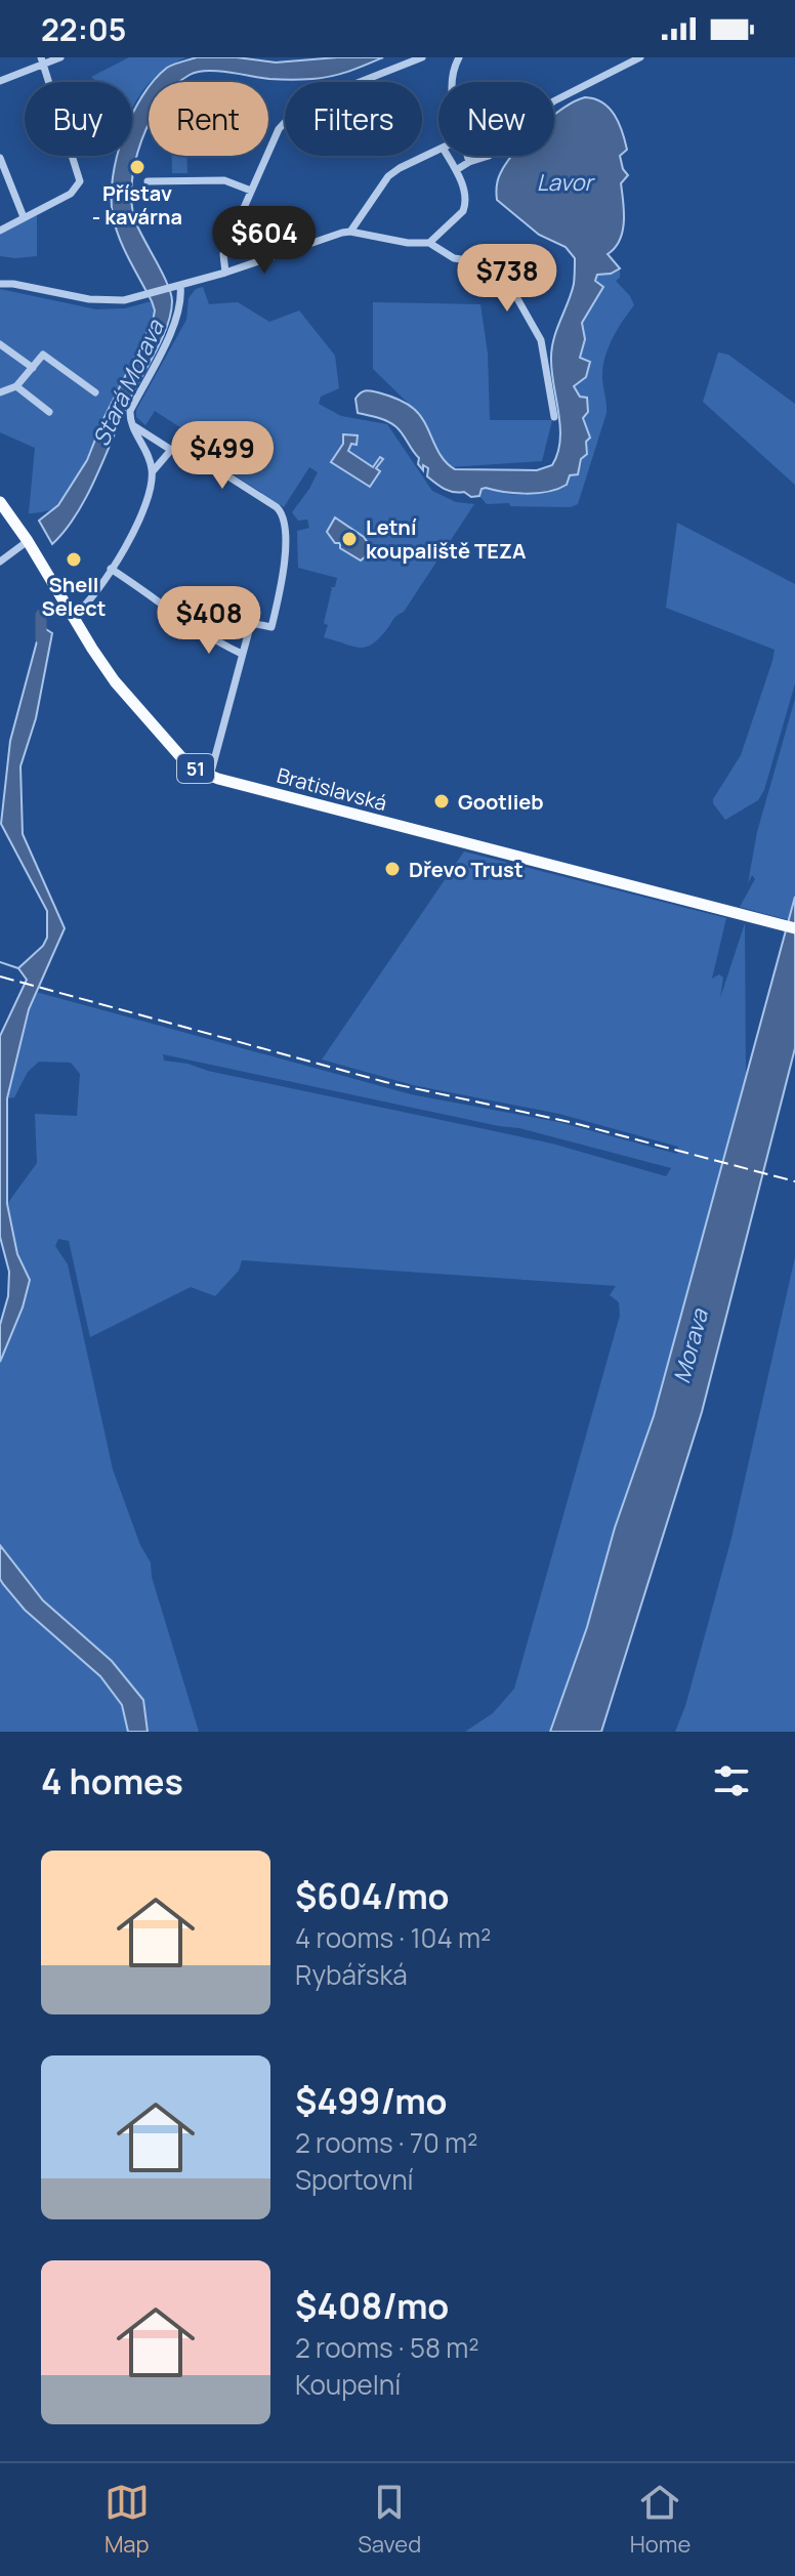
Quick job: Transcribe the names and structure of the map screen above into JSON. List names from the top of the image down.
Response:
{
  "streets": {
    "main road": ["51", "Bratislavská"]
  },
  "crossings": [
    ["51", "Bratislavská"]
  ],
  "water": ["Lavor", "Stará Morava", "Morava"],
  "places": [
    "Přístav - kavárna",
    "Letní koupaliště TEZA",
    "Shell Select",
    "Gootlieb",
    "Dřevo Trust"
  ],
  "page": {
    "status": "22:05",
    "chip": [
      "Buy",
      "Rent",
      "Filters",
      "New"
    ],
    "price": [
      "$604",
      "$738",
      "$499",
      "$408"
    ],
    "heading": "4 homes",
    "list": [
      {
        "name": "$604/mo",
        "note": "4 rooms · 104 m² · Rybářská"
      },
      {
        "name": "$499/mo",
        "note": "2 rooms · 70 m² · Sportovní"
      },
      {
        "name": "$408/mo",
        "note": "2 rooms · 58 m² · Koupelní"
      }
    ],
    "tabs": ["Map", "Saved", "Home"]
  }
}
